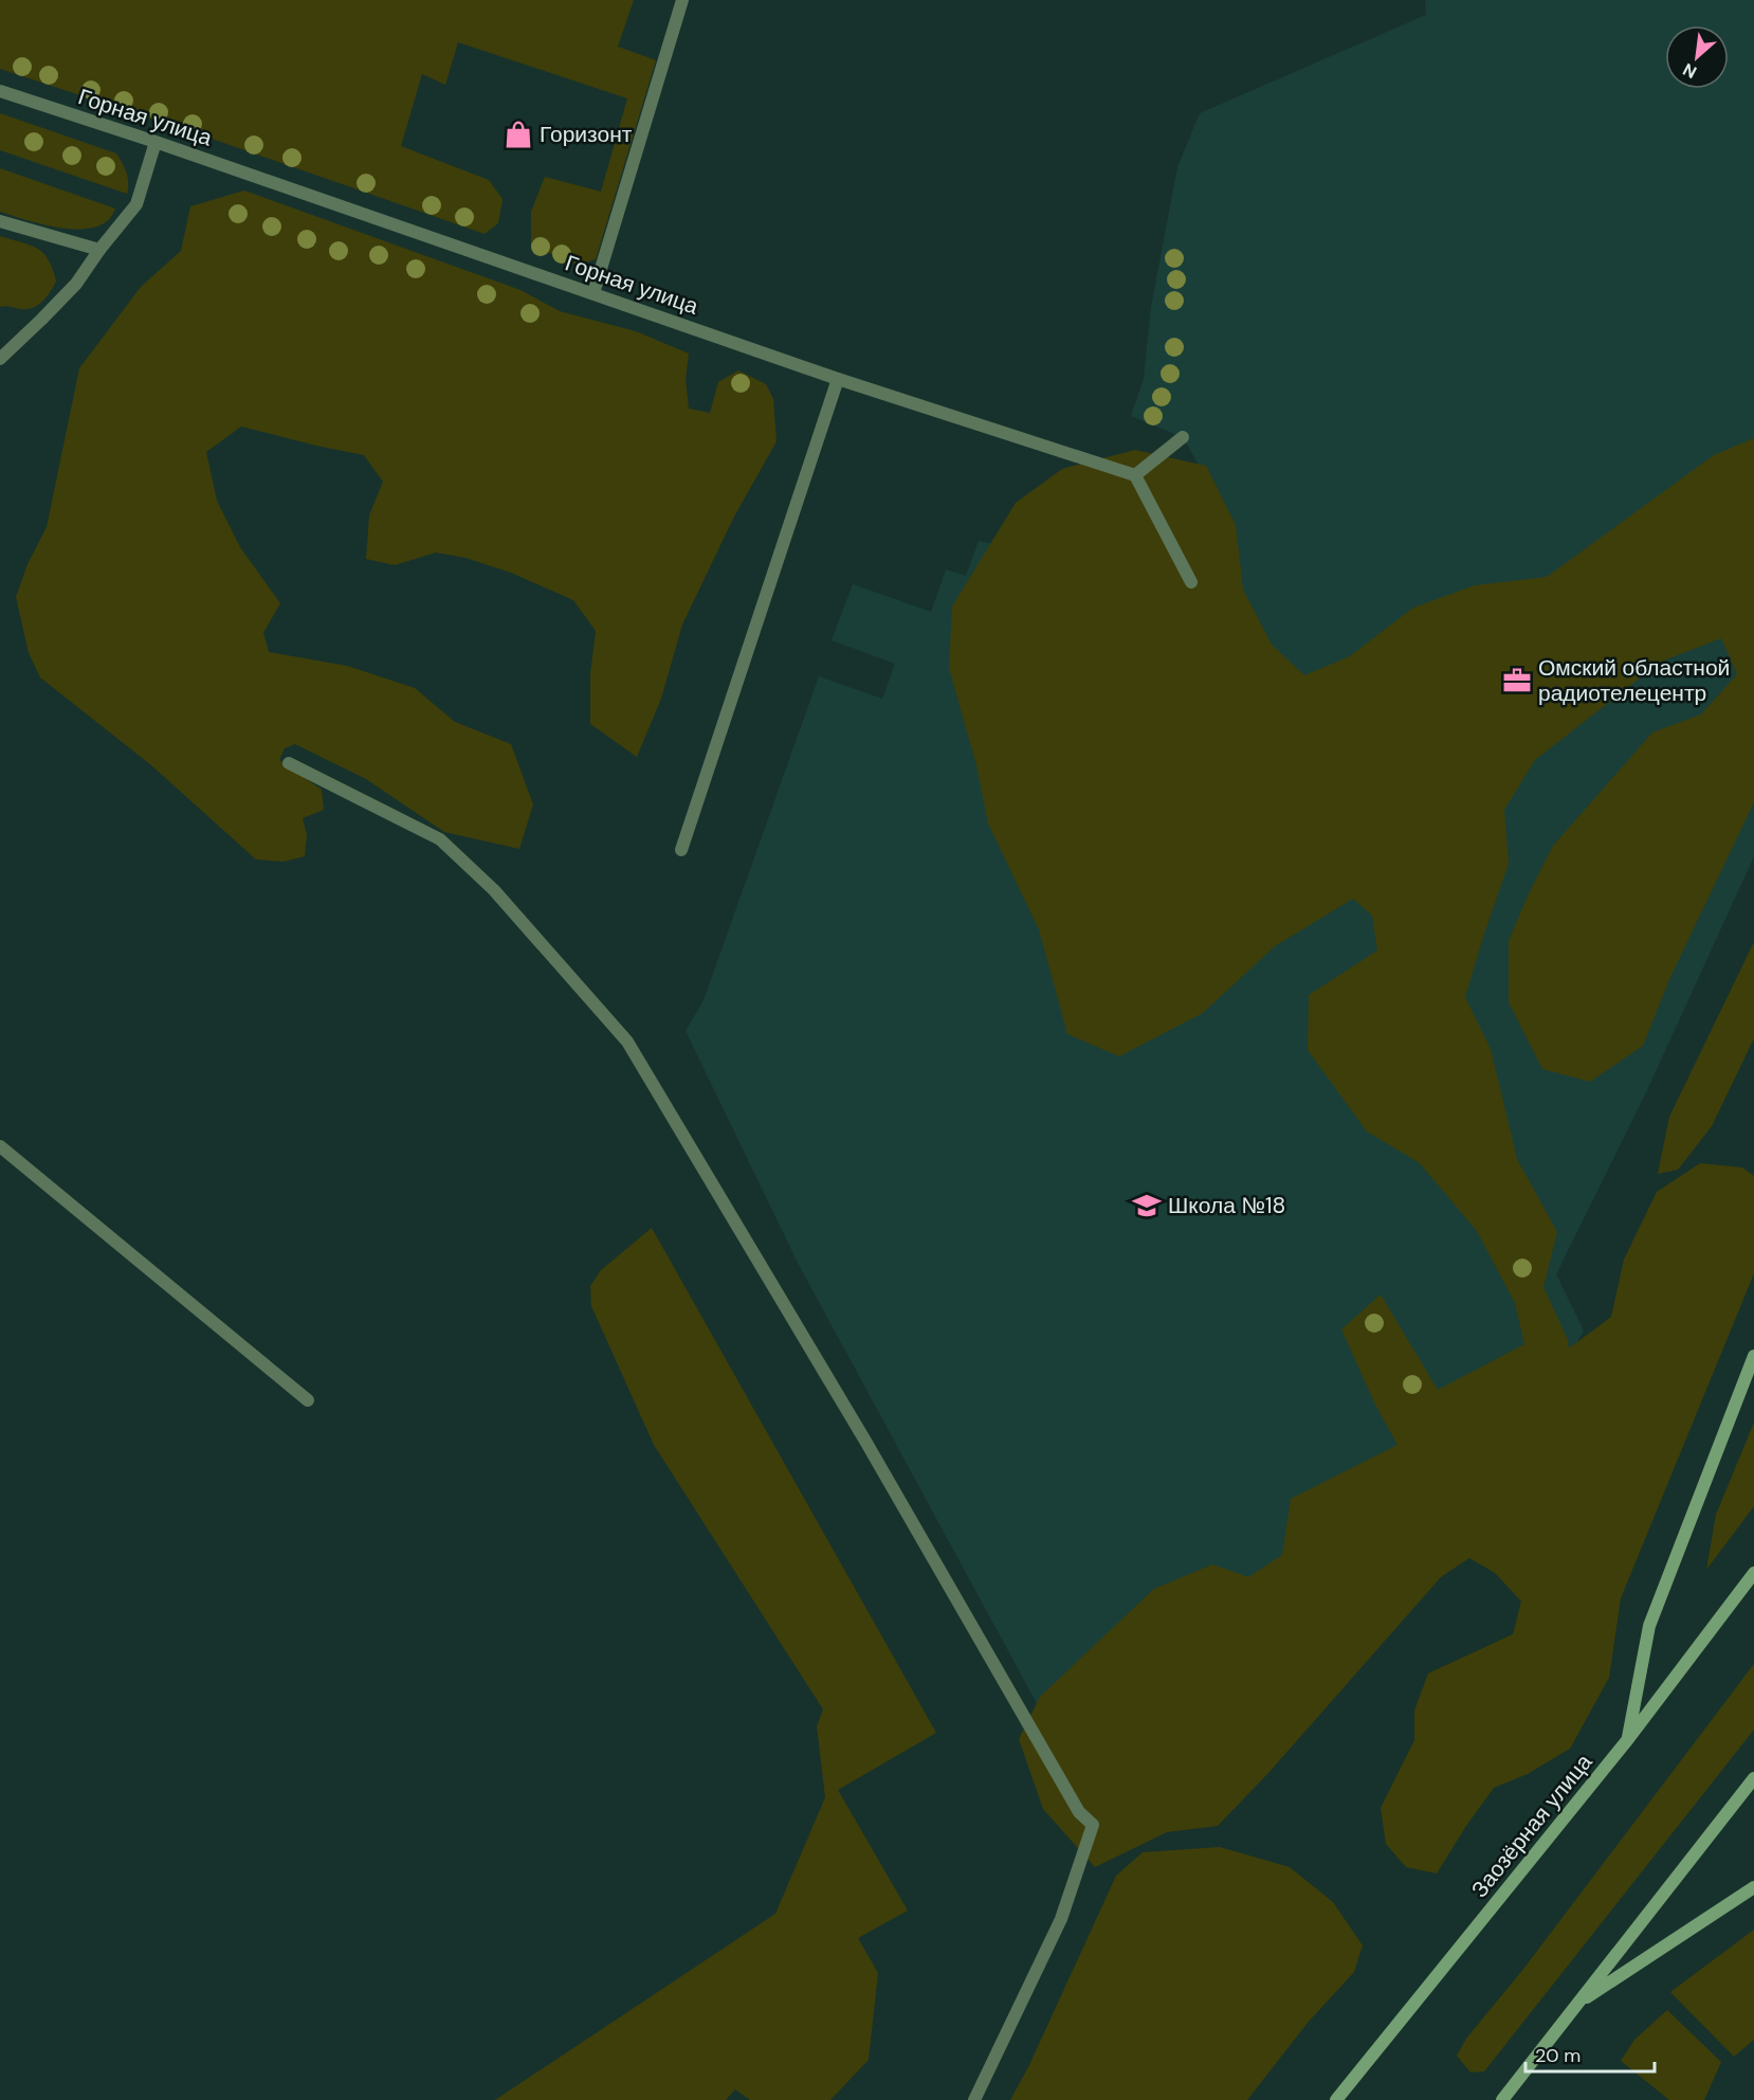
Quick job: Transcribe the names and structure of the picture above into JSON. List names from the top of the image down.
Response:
{
  "streets": {
    "main road": ["Заозёрная улица"],
    "street": ["Горная улица"]
  },
  "places": {
    "shop": ["Горизонт"],
    "office": ["Омский областной радиотелецентр"],
    "school or university": ["Школа №18"]
  },
  "scale_bar": "20 m",
  "north": "bottom left"
}
